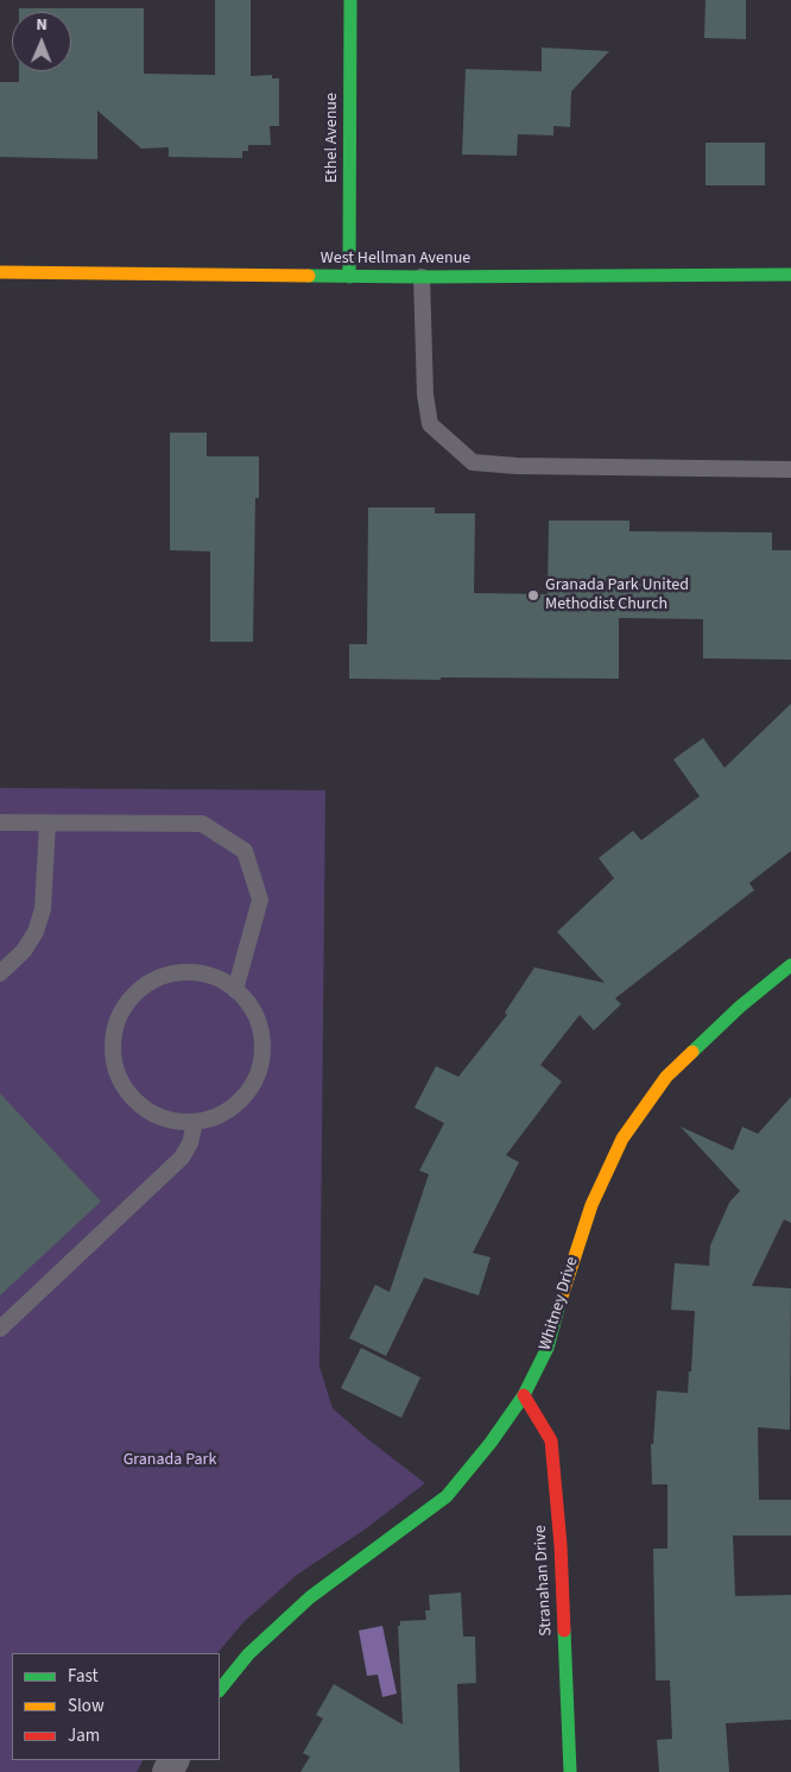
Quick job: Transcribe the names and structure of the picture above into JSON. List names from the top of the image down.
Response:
{
  "streets": {
    "street": [
      "Ethel Avenue",
      "West Hellman Avenue",
      "Whitney Drive",
      "Stranahan Drive"
    ]
  },
  "crossings": [
    ["Ethel Avenue", "West Hellman Avenue"],
    ["Whitney Drive", "Stranahan Drive"]
  ],
  "parks": ["Granada Park"],
  "places": ["Granada Park United Methodist Church"],
  "legend": ["Fast", "Slow", "Jam"],
  "north": "top"
}
